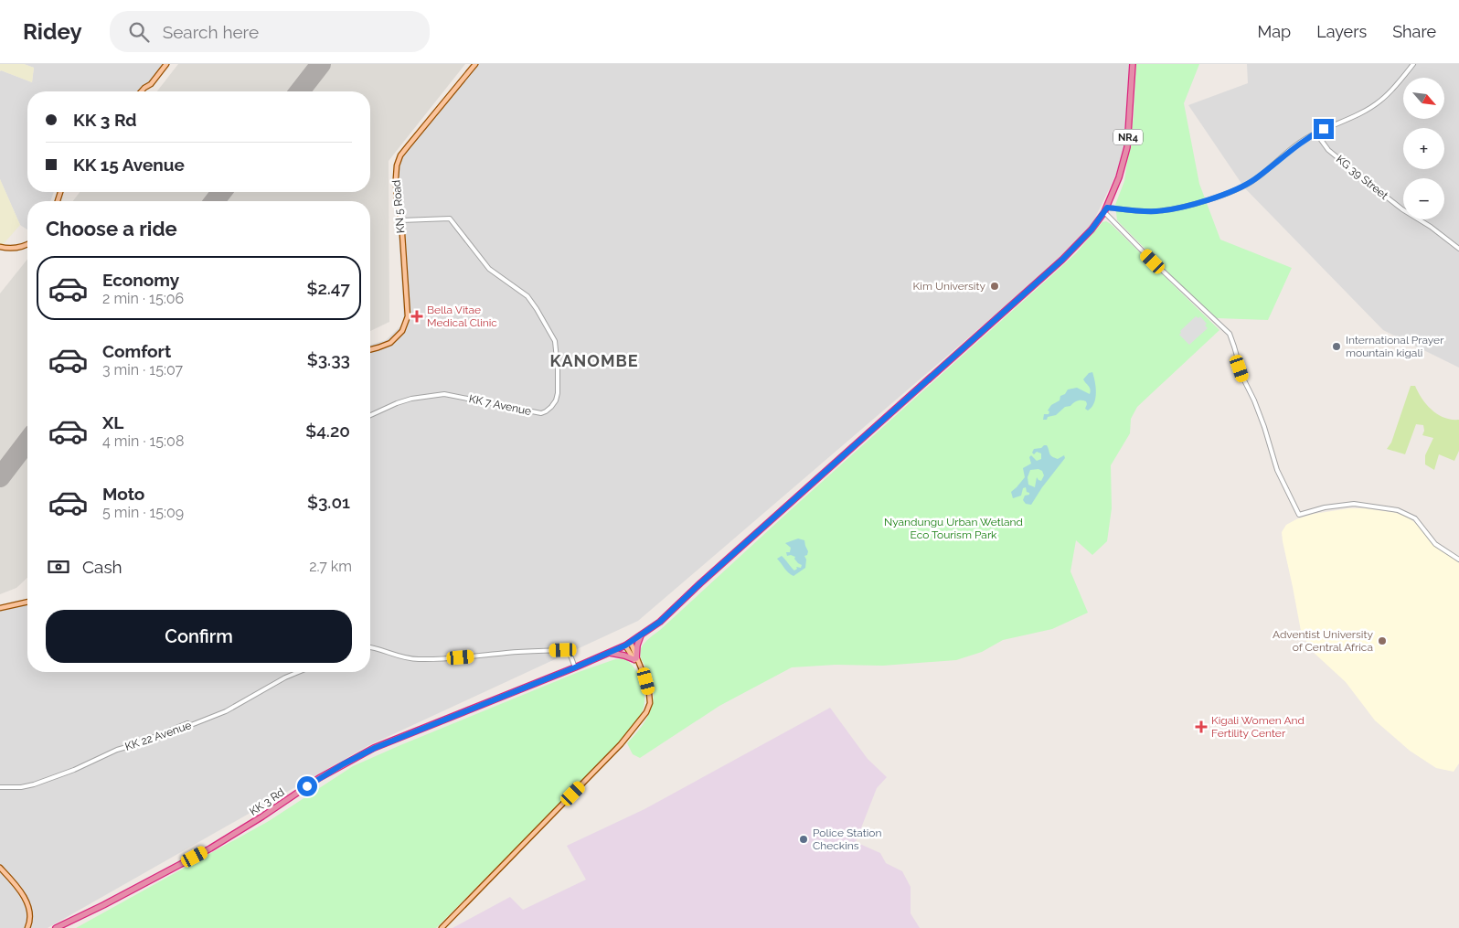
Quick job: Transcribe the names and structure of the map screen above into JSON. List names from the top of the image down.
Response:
{
  "streets": {
    "highway": ["NR4", "KK 3 Rd"],
    "main road": ["KN 5 Road"],
    "street": ["KG 39 Street", "KK 7 Avenue", "KK 22 Avenue"]
  },
  "crossings": [
    ["NR4", "KK 3 Rd"],
    ["KN 5 Road", "KK 7 Avenue"]
  ],
  "districts": ["KANOMBE"],
  "parks": ["Nyandungu Urban Wetland Eco Tourism Park"],
  "places": {
    "other": [
      "Kim University",
      "International Prayer mountain kigali",
      "Adventist University of Central Africa",
      "Police Station Checkins"
    ],
    "health": ["Bella Vitae Medical Clinic", "Kigali Women And Fertility Center"]
  },
  "north": "bottom right",
  "page": {
    "header": "Ridey",
    "search": "Search here",
    "nav": ["Map", "Layers", "Share"],
    "map_buttons": ["+", "−"],
    "banner": ["KK 3 Rd", "KK 15 Avenue"],
    "heading": "Choose a ride",
    "list": [
      {
        "name": "Economy",
        "note": "2 min · 15:06",
        "value": "$2.47"
      },
      {
        "name": "Comfort",
        "note": "3 min · 15:07",
        "value": "$3.33"
      },
      {
        "name": "XL",
        "note": "4 min · 15:08",
        "value": "$4.20"
      },
      {
        "name": "Moto",
        "note": "5 min · 15:09",
        "value": "$3.01"
      }
    ],
    "pay": ["Cash", "2.7 km"],
    "buttons": "Confirm"
  }
}
